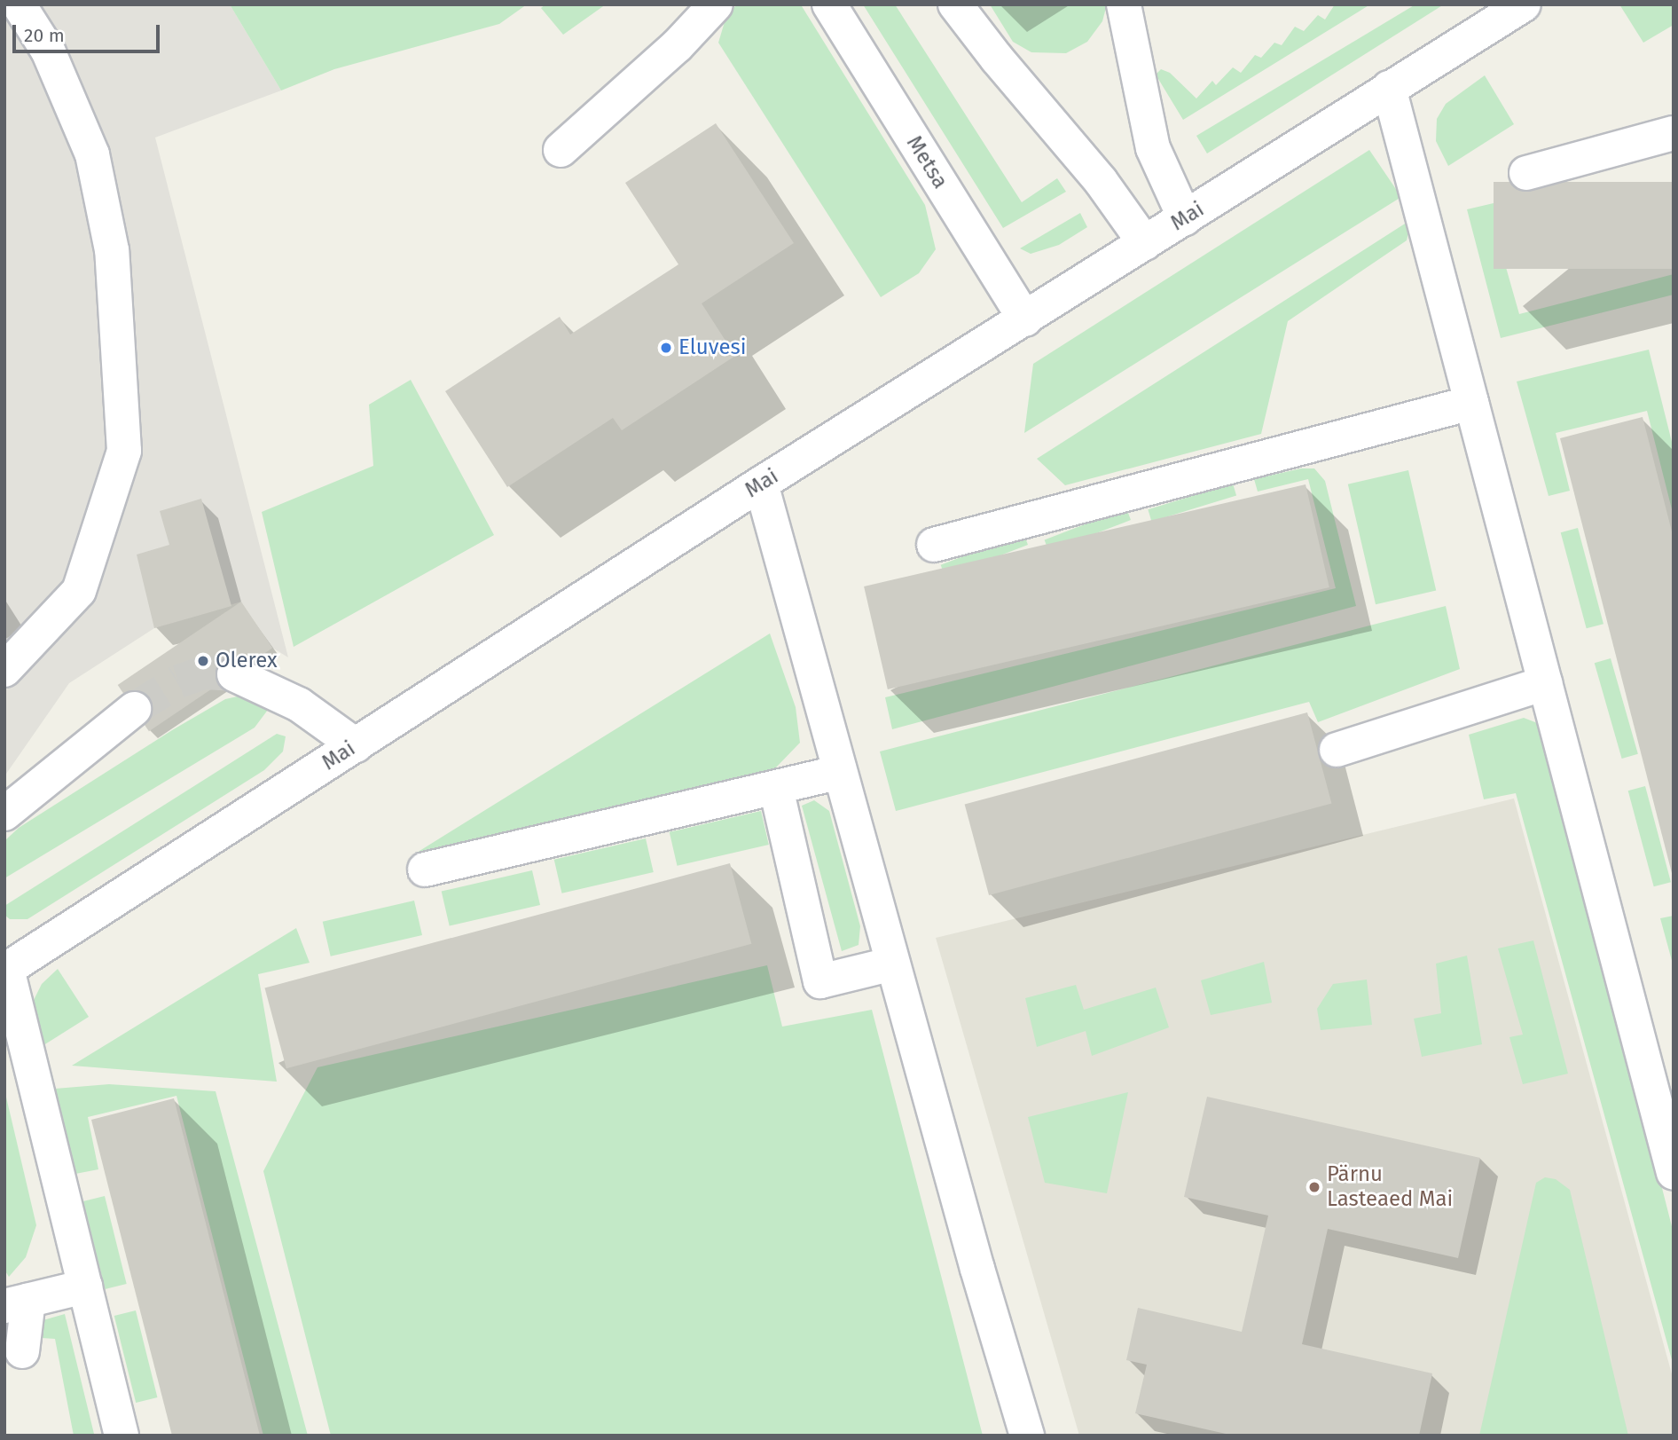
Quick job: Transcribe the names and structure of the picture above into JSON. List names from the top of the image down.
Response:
{
  "streets": {
    "street": ["Metsa", "Mai"]
  },
  "crossings": [
    ["Metsa", "Mai"]
  ],
  "places": ["Eluvesi", "Olerex", "Pärnu Lasteaed Mai"],
  "scale_bar": "20 m"
}
